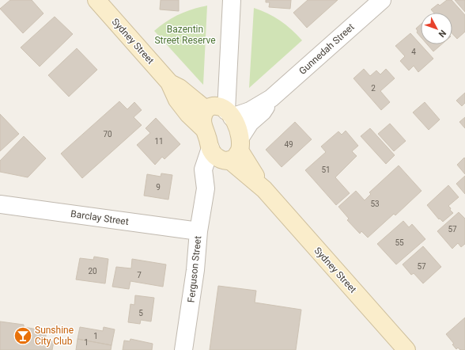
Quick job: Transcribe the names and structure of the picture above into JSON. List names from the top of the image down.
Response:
{
  "streets": {
    "street": [
      "Sydney Street",
      "Gunnedah Street",
      "Barclay Street",
      "Ferguson Street"
    ]
  },
  "crossings": [
    ["Sydney Street", "Gunnedah Street"],
    ["Sydney Street", "Ferguson Street"],
    ["Gunnedah Street", "Ferguson Street"],
    ["Barclay Street", "Ferguson Street"]
  ],
  "parks": ["Bazentin Street Reserve"],
  "places": {
    "bar": ["Sunshine City Club"]
  },
  "house_numbers": [
    "4",
    "2",
    "70",
    "11",
    "49",
    "51",
    "9",
    "53",
    "57",
    "55",
    "57",
    "20",
    "7",
    "5",
    "1",
    "1"
  ],
  "north": "bottom right"
}
